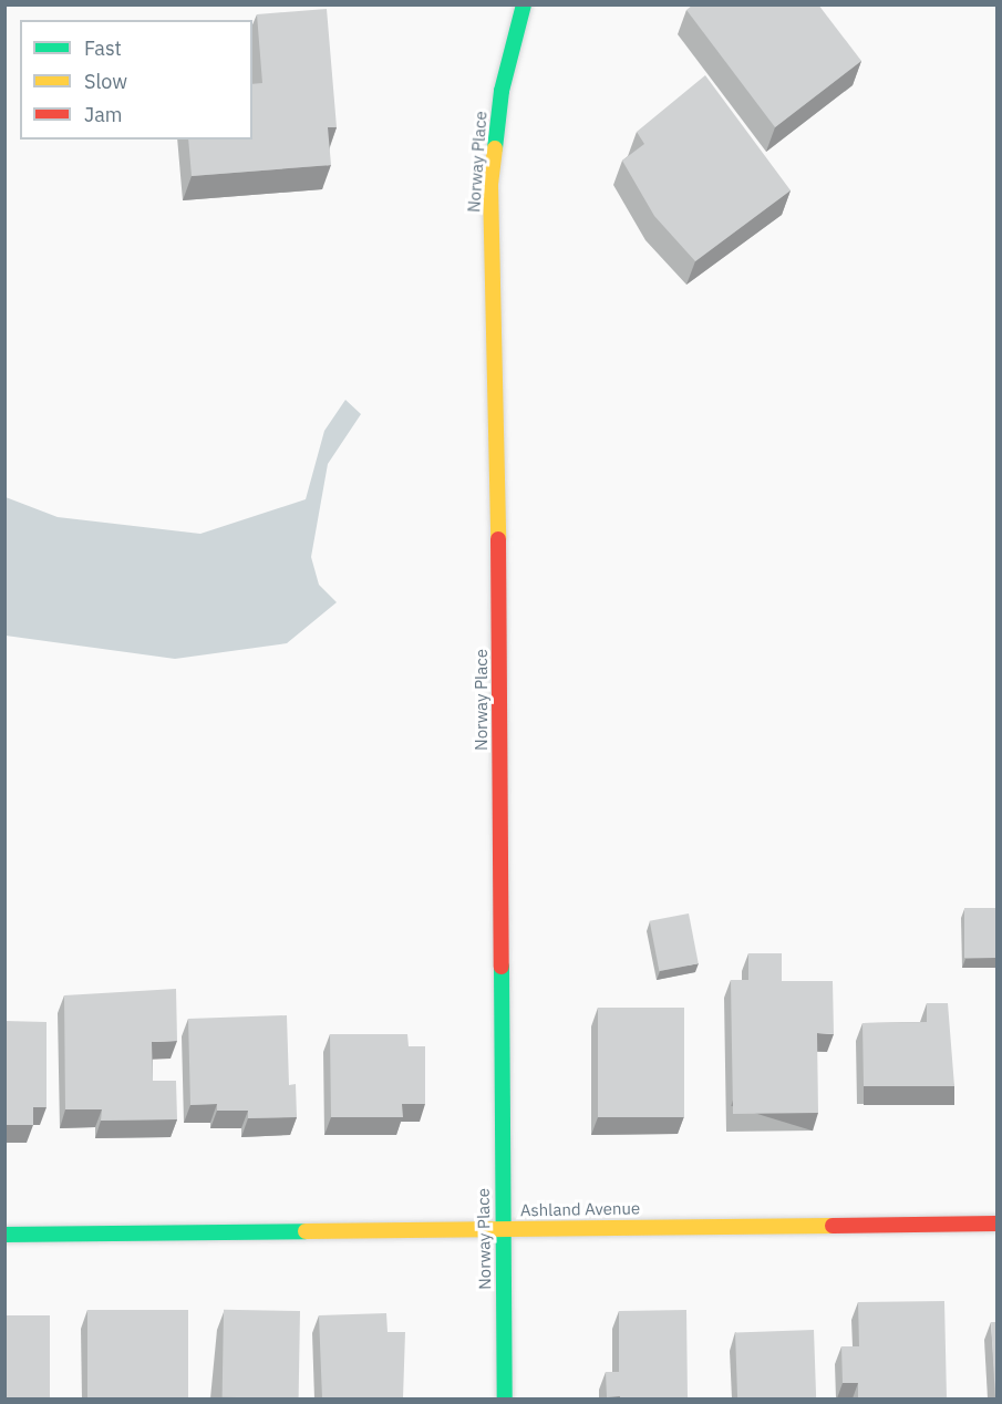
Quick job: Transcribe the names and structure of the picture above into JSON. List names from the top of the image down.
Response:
{
  "streets": {
    "street": ["Norway Place", "Ashland Avenue"]
  },
  "crossings": [
    ["Norway Place", "Ashland Avenue"]
  ],
  "legend": ["Fast", "Slow", "Jam"]
}
